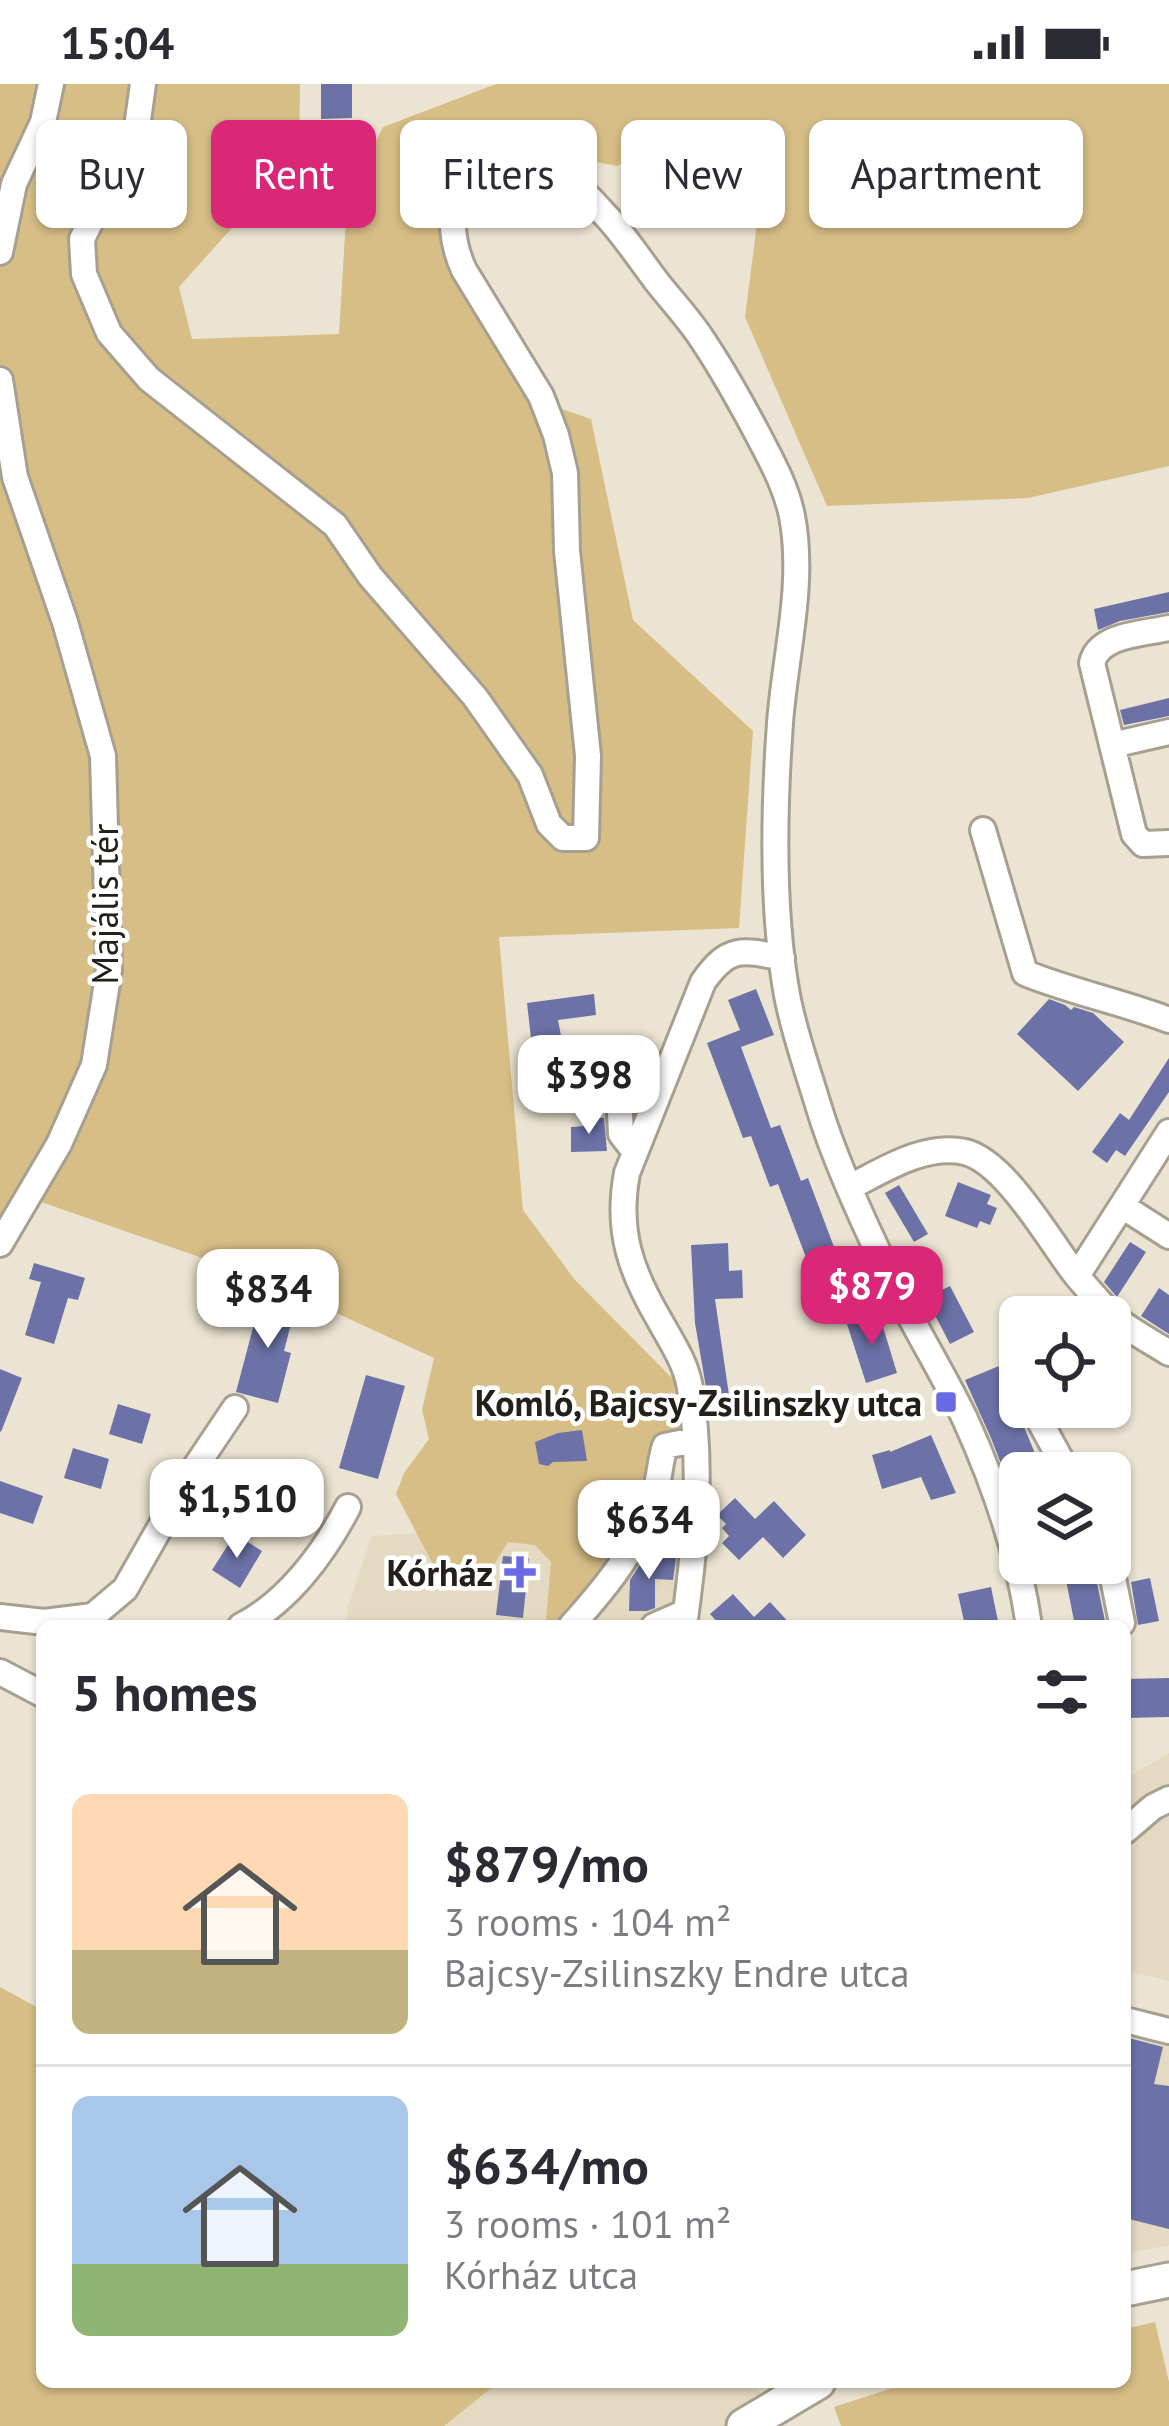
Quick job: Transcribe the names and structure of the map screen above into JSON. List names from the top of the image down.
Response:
{
  "streets": {
    "street": ["Majális tér"]
  },
  "places": {
    "transit": ["Komló, Bajcsy-Zsilinszky utca"],
    "health": ["Kórház"]
  },
  "page": {
    "status": "15:04",
    "chip": [
      "Buy",
      "Rent",
      "Filters",
      "New",
      "Apartment"
    ],
    "price": [
      "$398",
      "$879",
      "$834",
      "$1,510",
      "$634"
    ],
    "heading": "5 homes",
    "list": [
      {
        "name": "$879/mo",
        "note": "3 rooms · 104 m² · Bajcsy-Zsilinszky Endre utca"
      },
      {
        "name": "$634/mo",
        "note": "3 rooms · 101 m² · Kórház utca"
      }
    ]
  }
}
